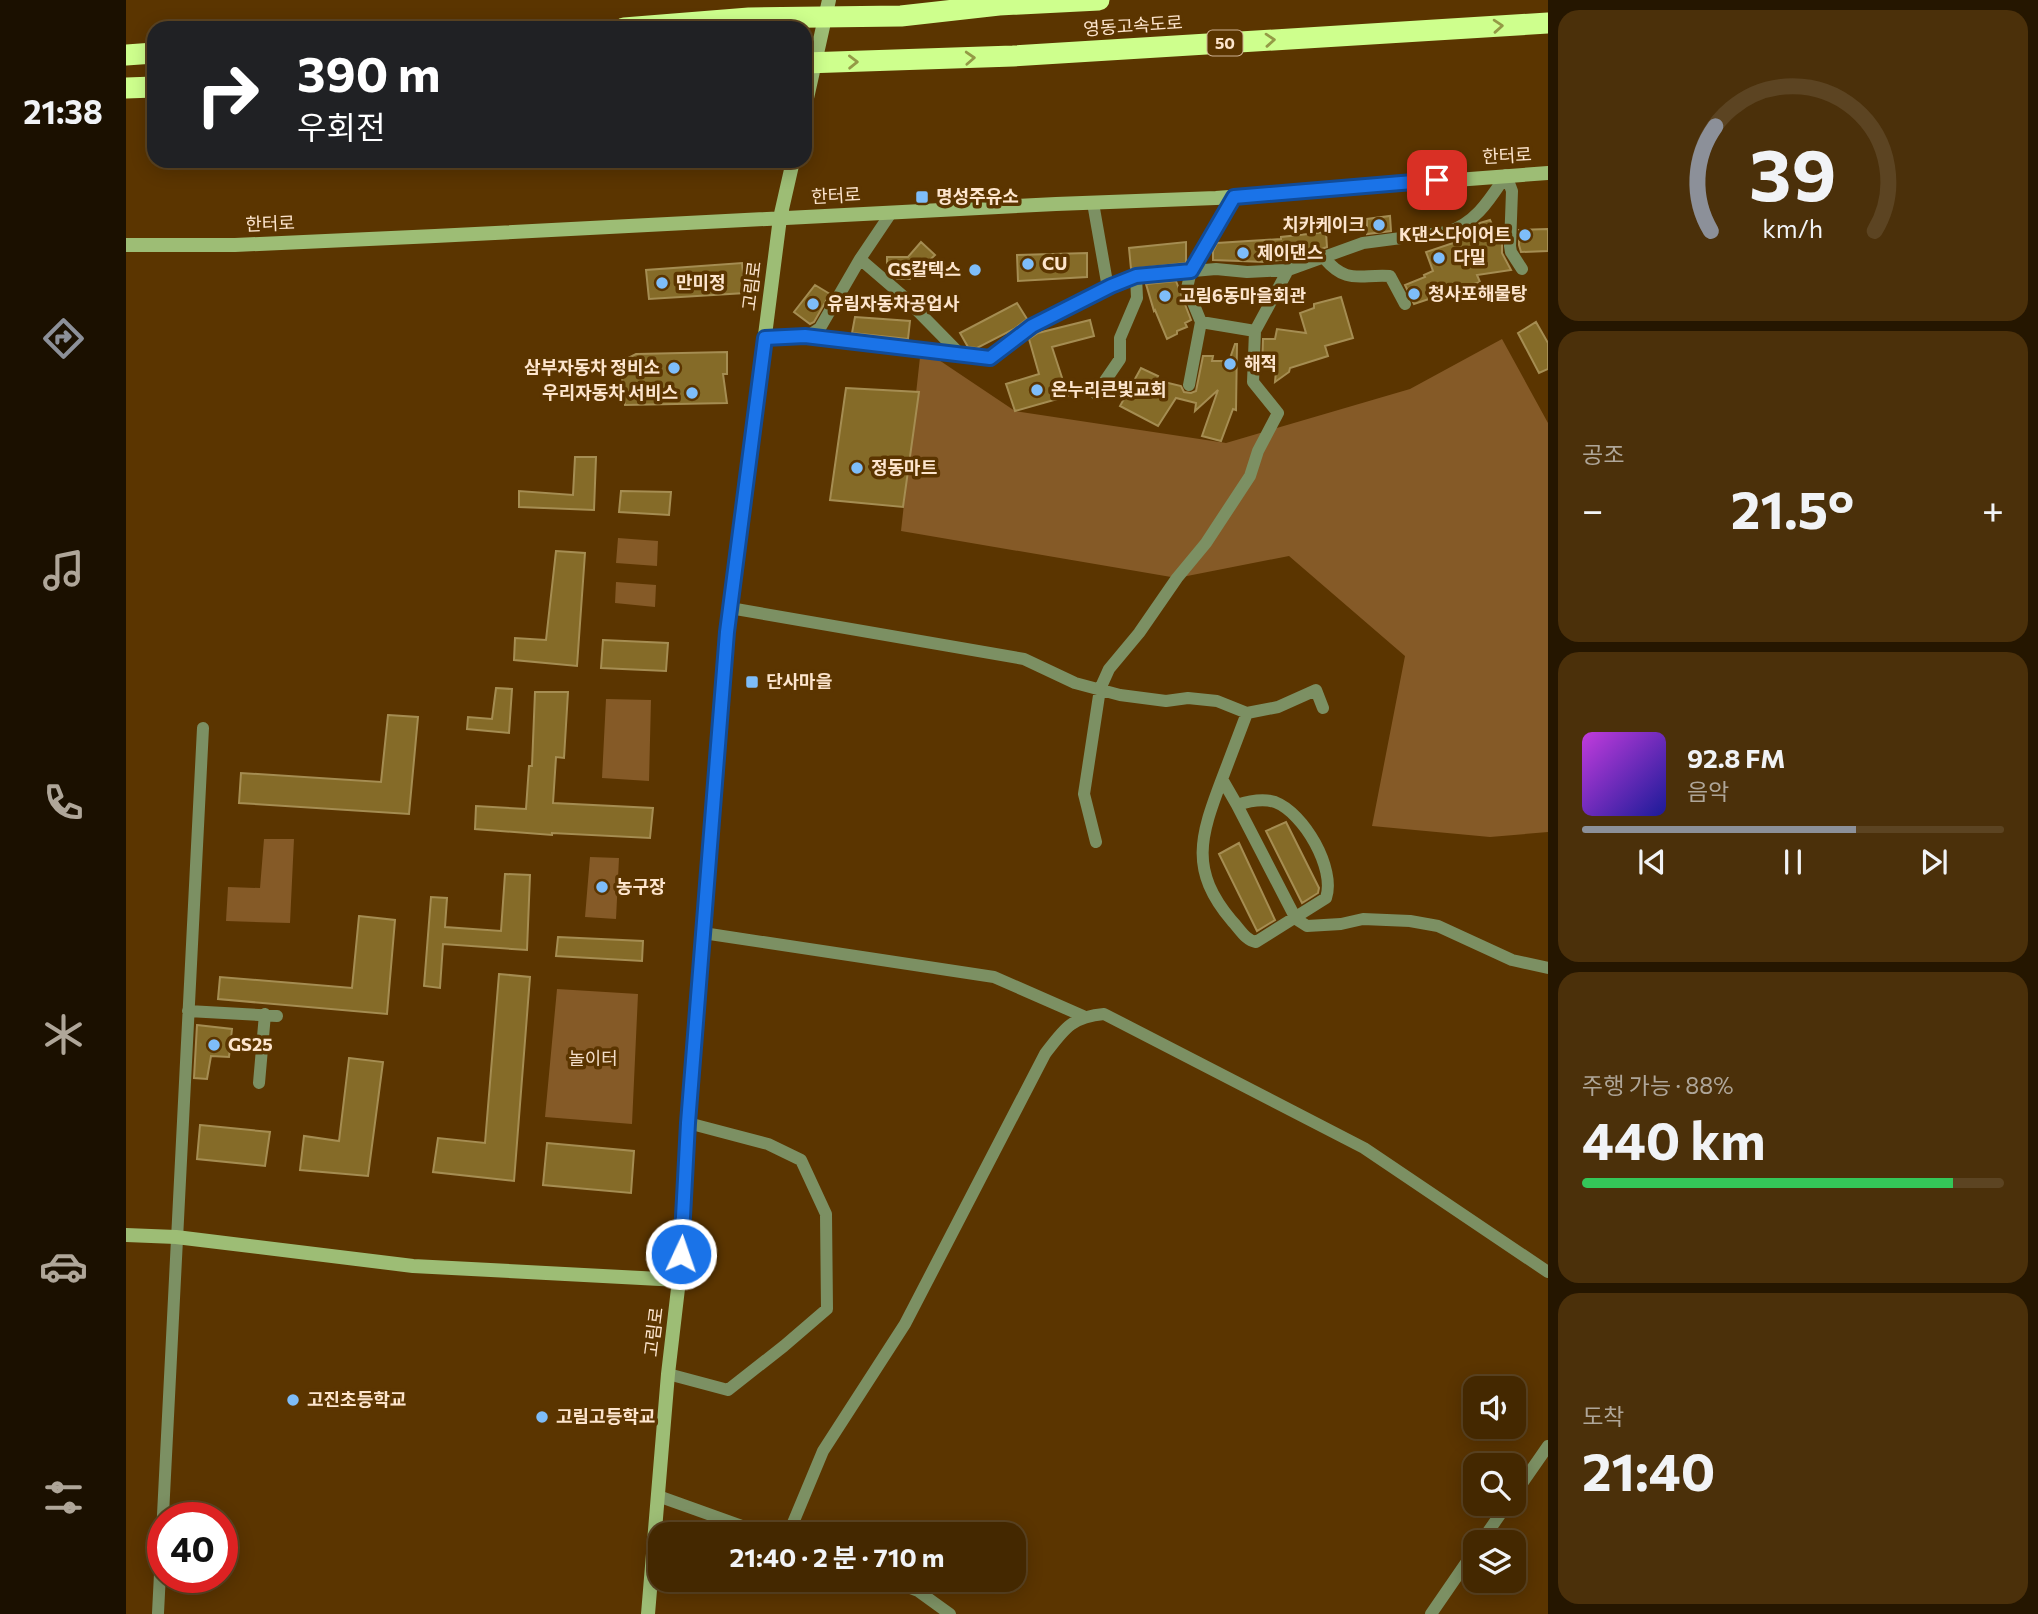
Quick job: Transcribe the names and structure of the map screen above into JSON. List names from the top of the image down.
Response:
{
  "streets": {
    "highway": ["영동고속도로", "50"],
    "street": ["한터로", "고림로"]
  },
  "crossings": [
    ["한터로", "고림로"]
  ],
  "parks": ["놀이터"],
  "places": {
    "transit": ["명성주유소", "단사마을"],
    "other": [
      "치카케이크",
      "K댄스다이어트",
      "제이댄스",
      "다밀",
      "CU",
      "GS칼텍스",
      "만미정",
      "청사포해물탕",
      "고림6동마을회관",
      "유림자동차공업사",
      "해적",
      "삼부자동차 정비소",
      "온누리큰빛교회",
      "우리자동차 서비스",
      "정동마트",
      "농구장",
      "GS25",
      "고진초등학교",
      "고림고등학교"
    ]
  },
  "page": {
    "tabs": "21:38",
    "turn": ["390 m", "우회전"],
    "tile": [
      "공조",
      ["주행 가능 · 88%", "440 km"],
      ["도착", "21:40"]
    ],
    "heat": ["−", "21.5°", "+"],
    "song": ["92.8 FM", "음악"],
    "limit": "40",
    "trip": "21:40 · 2 분 · 710 m",
    "gauge": ["39", "km/h"]
  }
}
